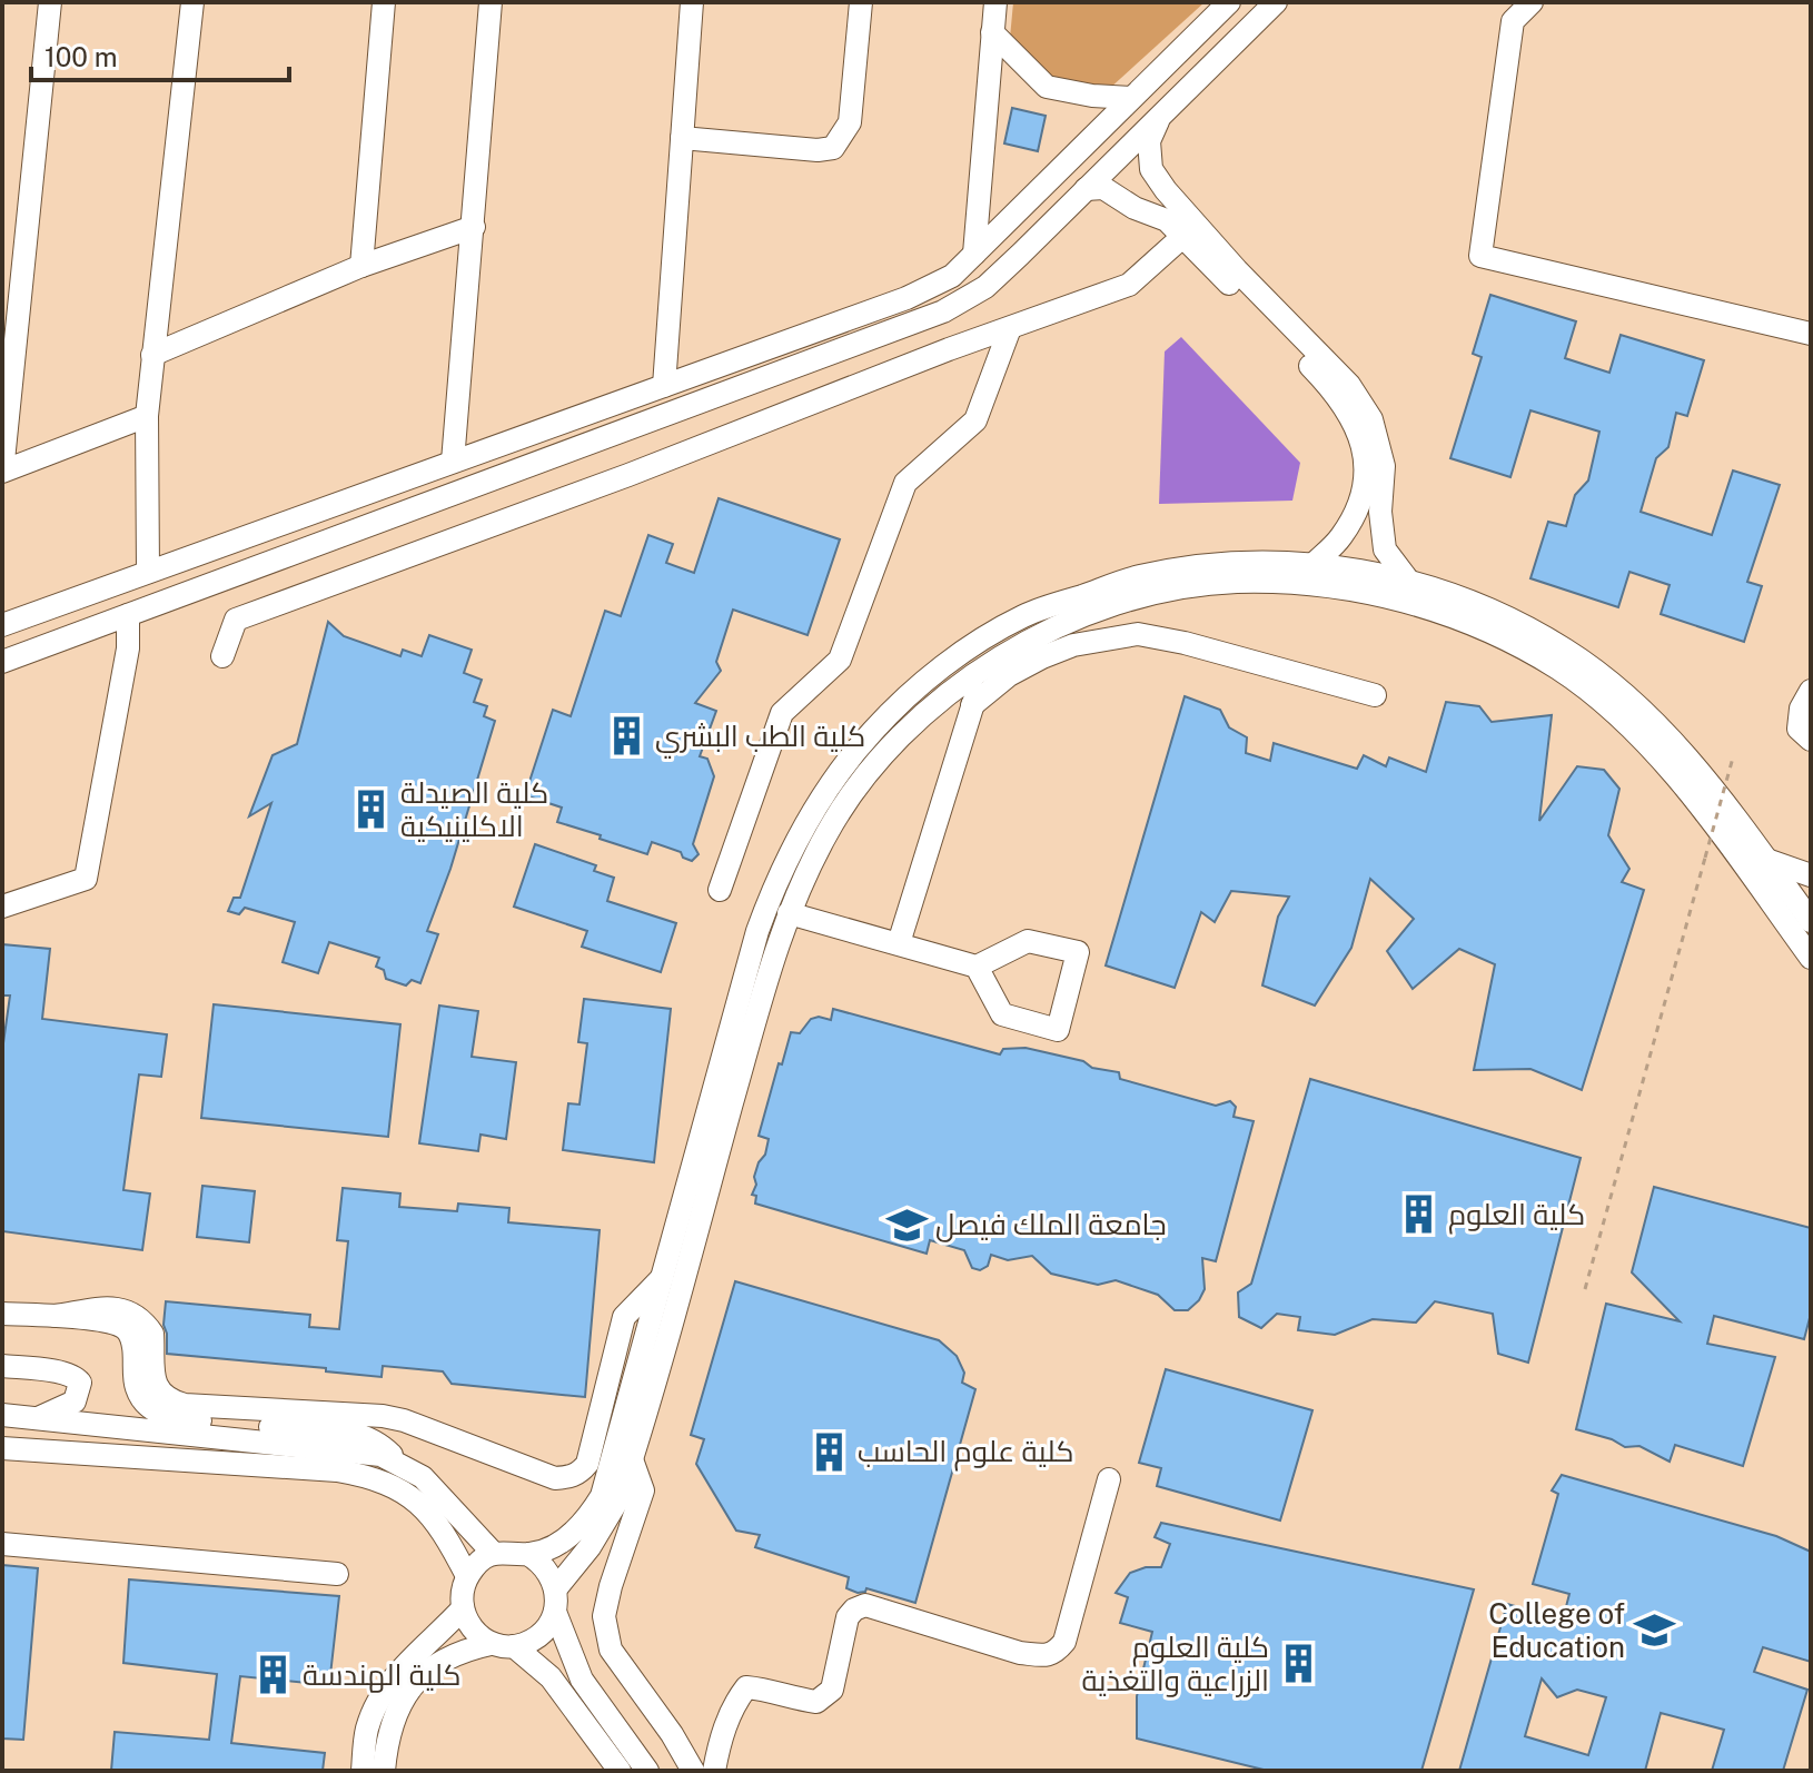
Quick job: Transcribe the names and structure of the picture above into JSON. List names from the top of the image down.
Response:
{
  "places": {
    "building": [
      "كلية الطب البشري",
      "كلية الصيدلة الاكلينيكية",
      "كلية العلوم",
      "كلية علوم الحاسب",
      "كلية العلوم الزراعية والتغذية",
      "كلية الهندسة"
    ],
    "school or university": ["جامعة الملك فيصل", "College of Education"]
  },
  "scale_bar": "100 m"
}
